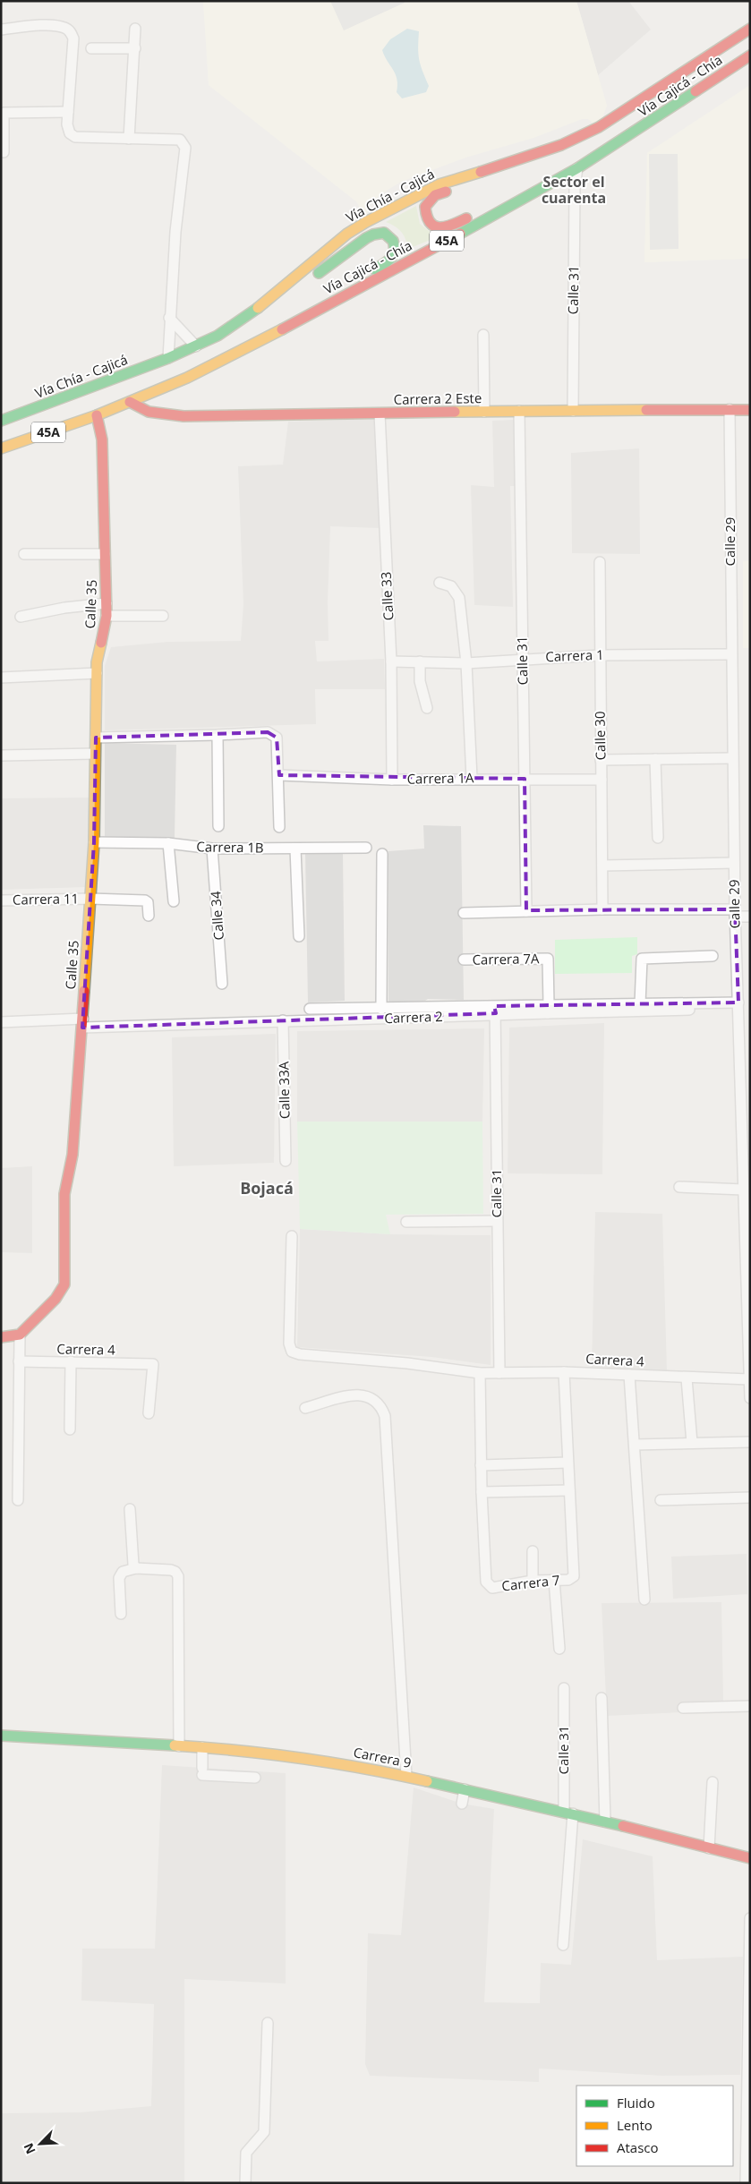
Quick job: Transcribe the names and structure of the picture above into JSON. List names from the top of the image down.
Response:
{
  "streets": {
    "main road": [
      "Vía Cajicá - Chía",
      "Vía Chía - Cajicá",
      "45A",
      "Carrera 2 Este",
      "Calle 35",
      "Carrera 9"
    ],
    "street": [
      "Calle 31",
      "Calle 29",
      "Calle 33",
      "Carrera 1",
      "Calle 30",
      "Carrera 1A",
      "Carrera 1B",
      "Carrera 11",
      "Calle 34",
      "Carrera 7A",
      "Carrera 2",
      "Calle 33A",
      "Carrera 4",
      "Carrera 7"
    ]
  },
  "crossings": [
    ["Vía Cajicá - Chía", "Calle 31"],
    ["Vía Cajicá - Chía", "Carrera 2 Este"],
    ["Vía Cajicá - Chía", "Calle 35"],
    ["Calle 31", "Carrera 2 Este"],
    ["Calle 31", "Carrera 1"],
    ["Calle 31", "Carrera 1A"],
    ["Calle 31", "Carrera 2"],
    ["Calle 31", "Carrera 4"],
    ["Calle 31", "Carrera 9"],
    ["Carrera 2 Este", "Calle 29"],
    ["Carrera 2 Este", "Calle 33"],
    ["Calle 29", "Carrera 1"],
    ["Calle 29", "Carrera 4"],
    ["Calle 33", "Carrera 1"],
    ["Calle 33", "Carrera 1A"],
    ["Calle 35", "Carrera 1B"],
    ["Calle 35", "Carrera 11"],
    ["Calle 35", "Carrera 2"],
    ["Carrera 1", "Calle 30"],
    ["Calle 30", "Carrera 1A"],
    ["Carrera 1B", "Calle 34"],
    ["Carrera 7A", "Carrera 2"],
    ["Carrera 2", "Calle 33A"]
  ],
  "districts": ["Sector el cuarenta", "Bojacá"],
  "legend": ["Fluido", "Lento", "Atasco"],
  "north": "bottom left"
}
